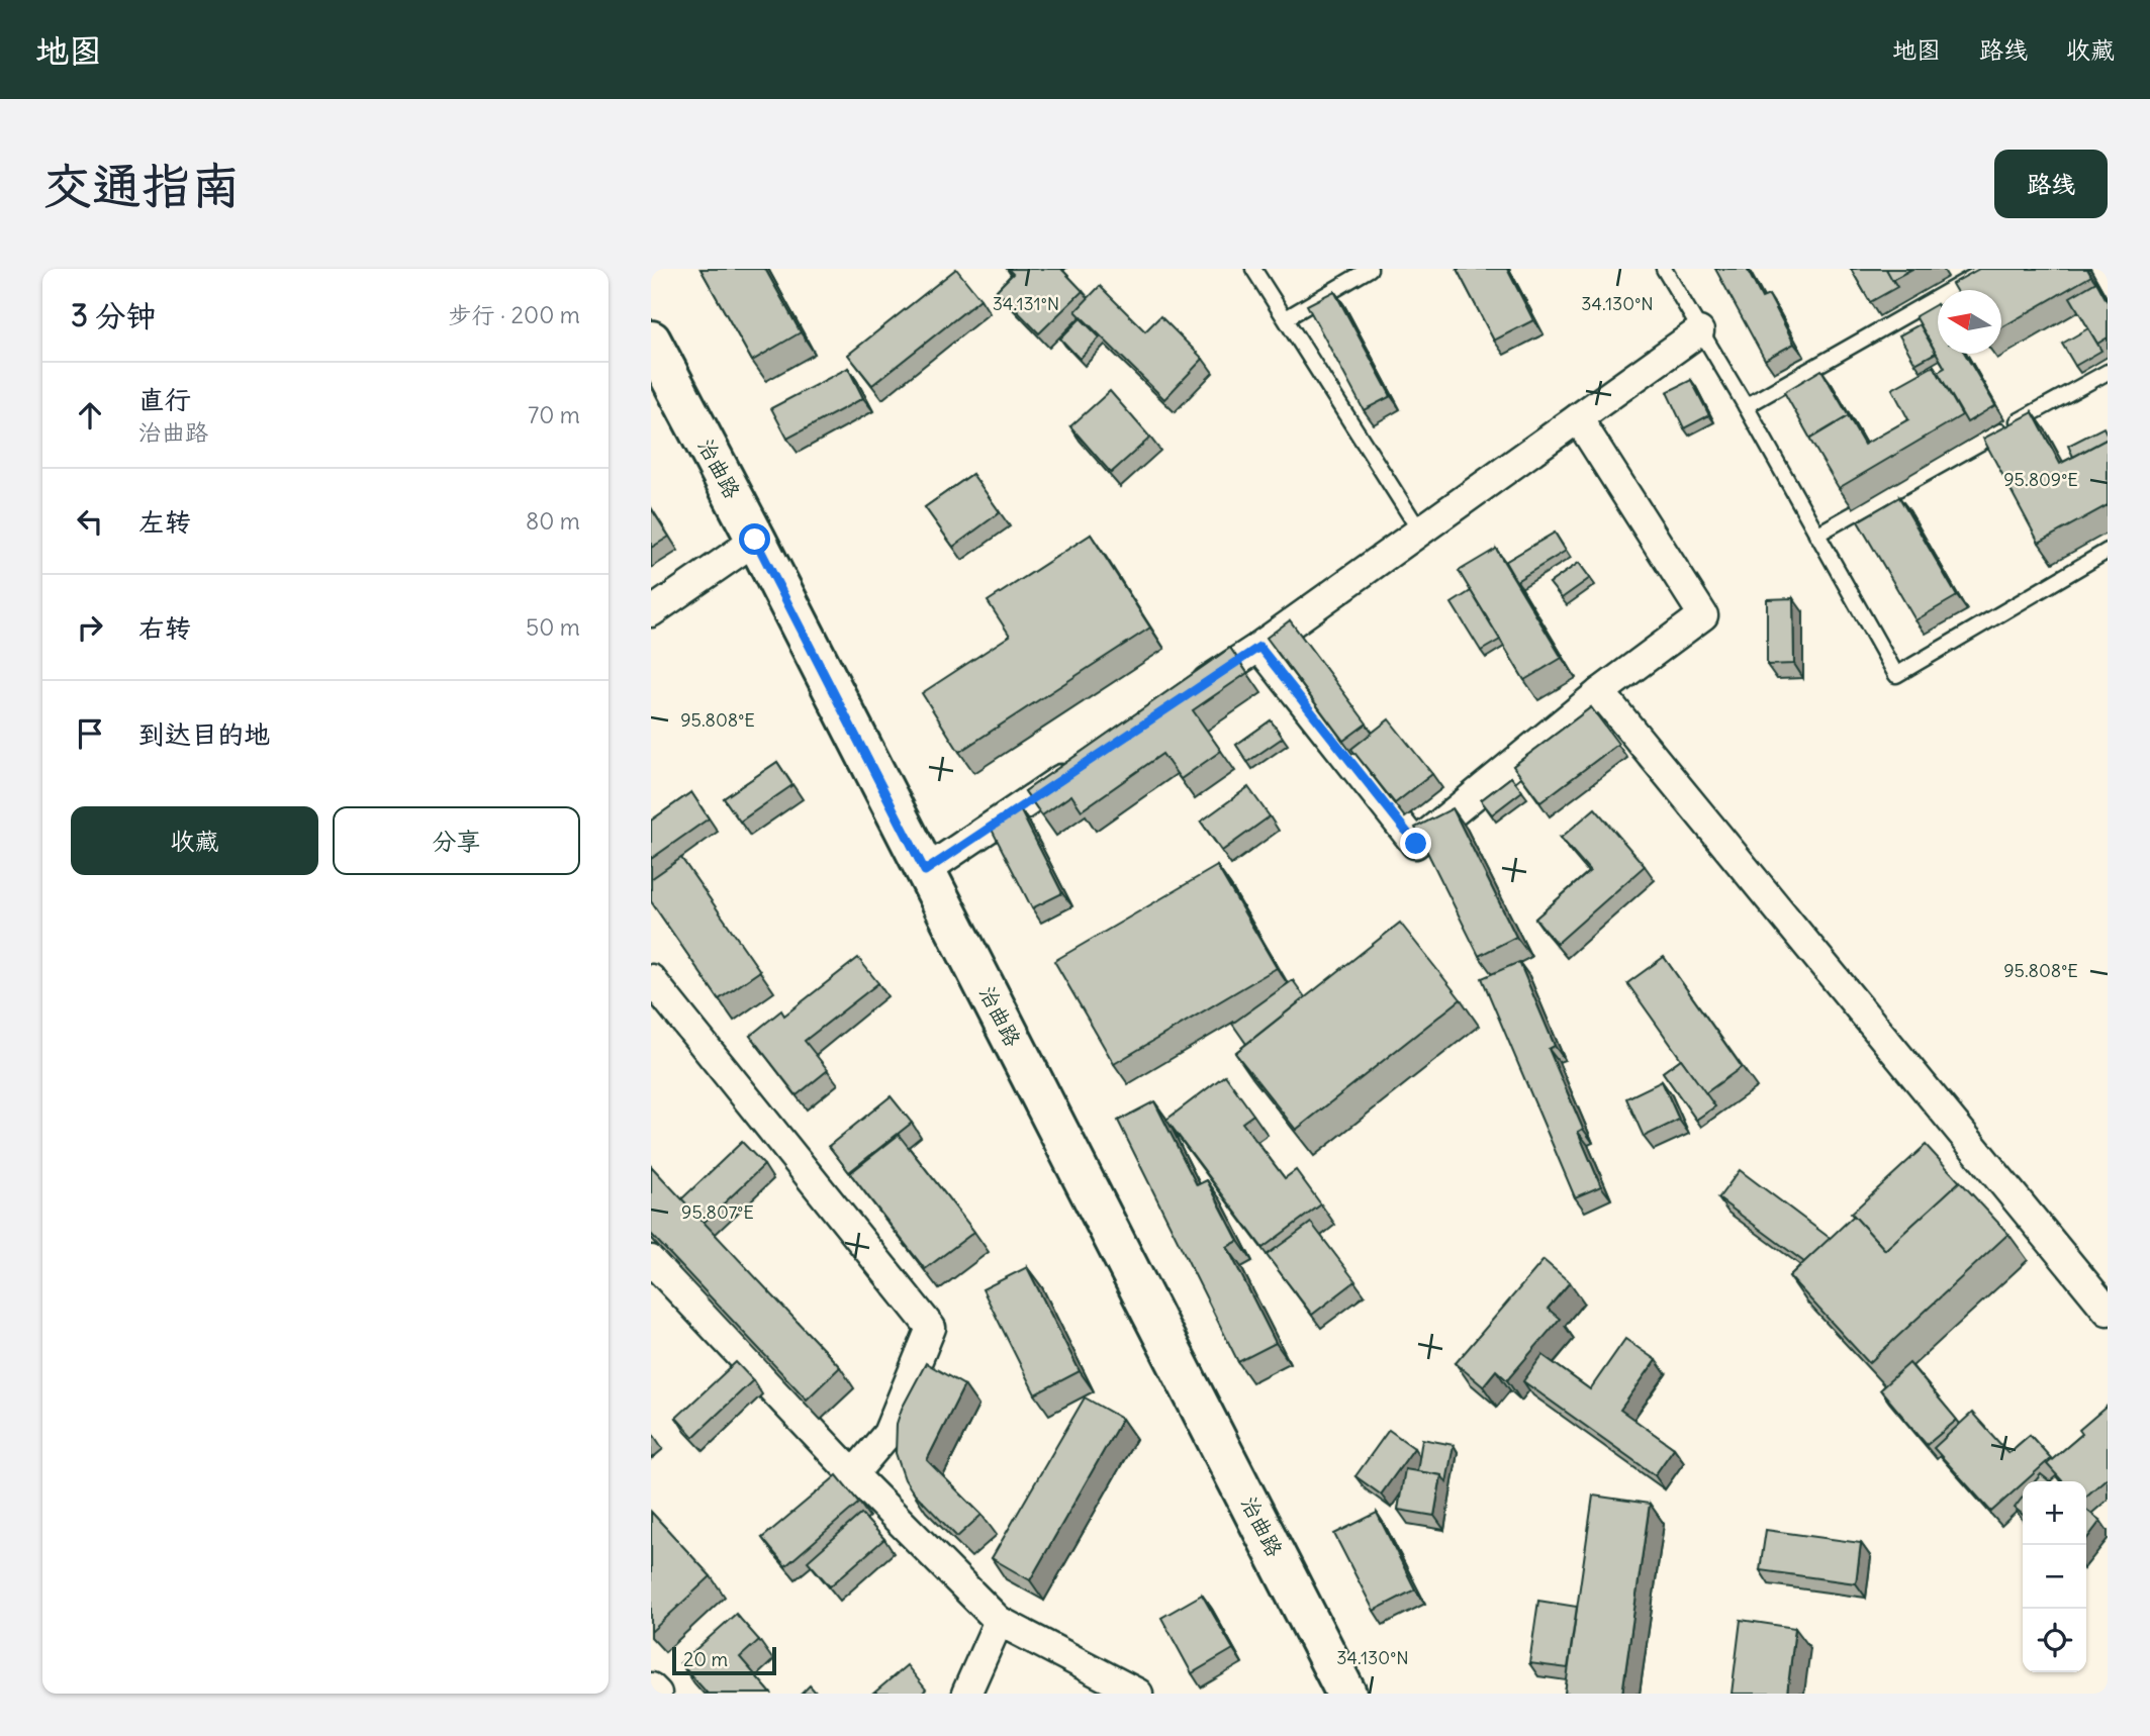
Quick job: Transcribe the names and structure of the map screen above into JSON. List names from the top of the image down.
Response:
{
  "streets": {
    "main road": ["治曲路"]
  },
  "scale_bar": "20 m",
  "north": "left",
  "page": {
    "header": "地图",
    "nav": ["地图", "路线", "收藏"],
    "buttons": [
      "路线",
      ["收藏", "分享"]
    ],
    "title": "交通指南",
    "heading": ["3 分钟", "步行 · 200 m"],
    "list": [
      ["直行", "治曲路", "70 m"],
      ["左转", "80 m"],
      ["右转", "50 m"],
      "到达目的地"
    ],
    "map_buttons": ["+", "−"],
    "scale": "20 m"
  },
  "coordinates": [
    "34.131°N",
    "34.130°N",
    "95.809°E",
    "95.808°E",
    "95.807°E"
  ]
}
